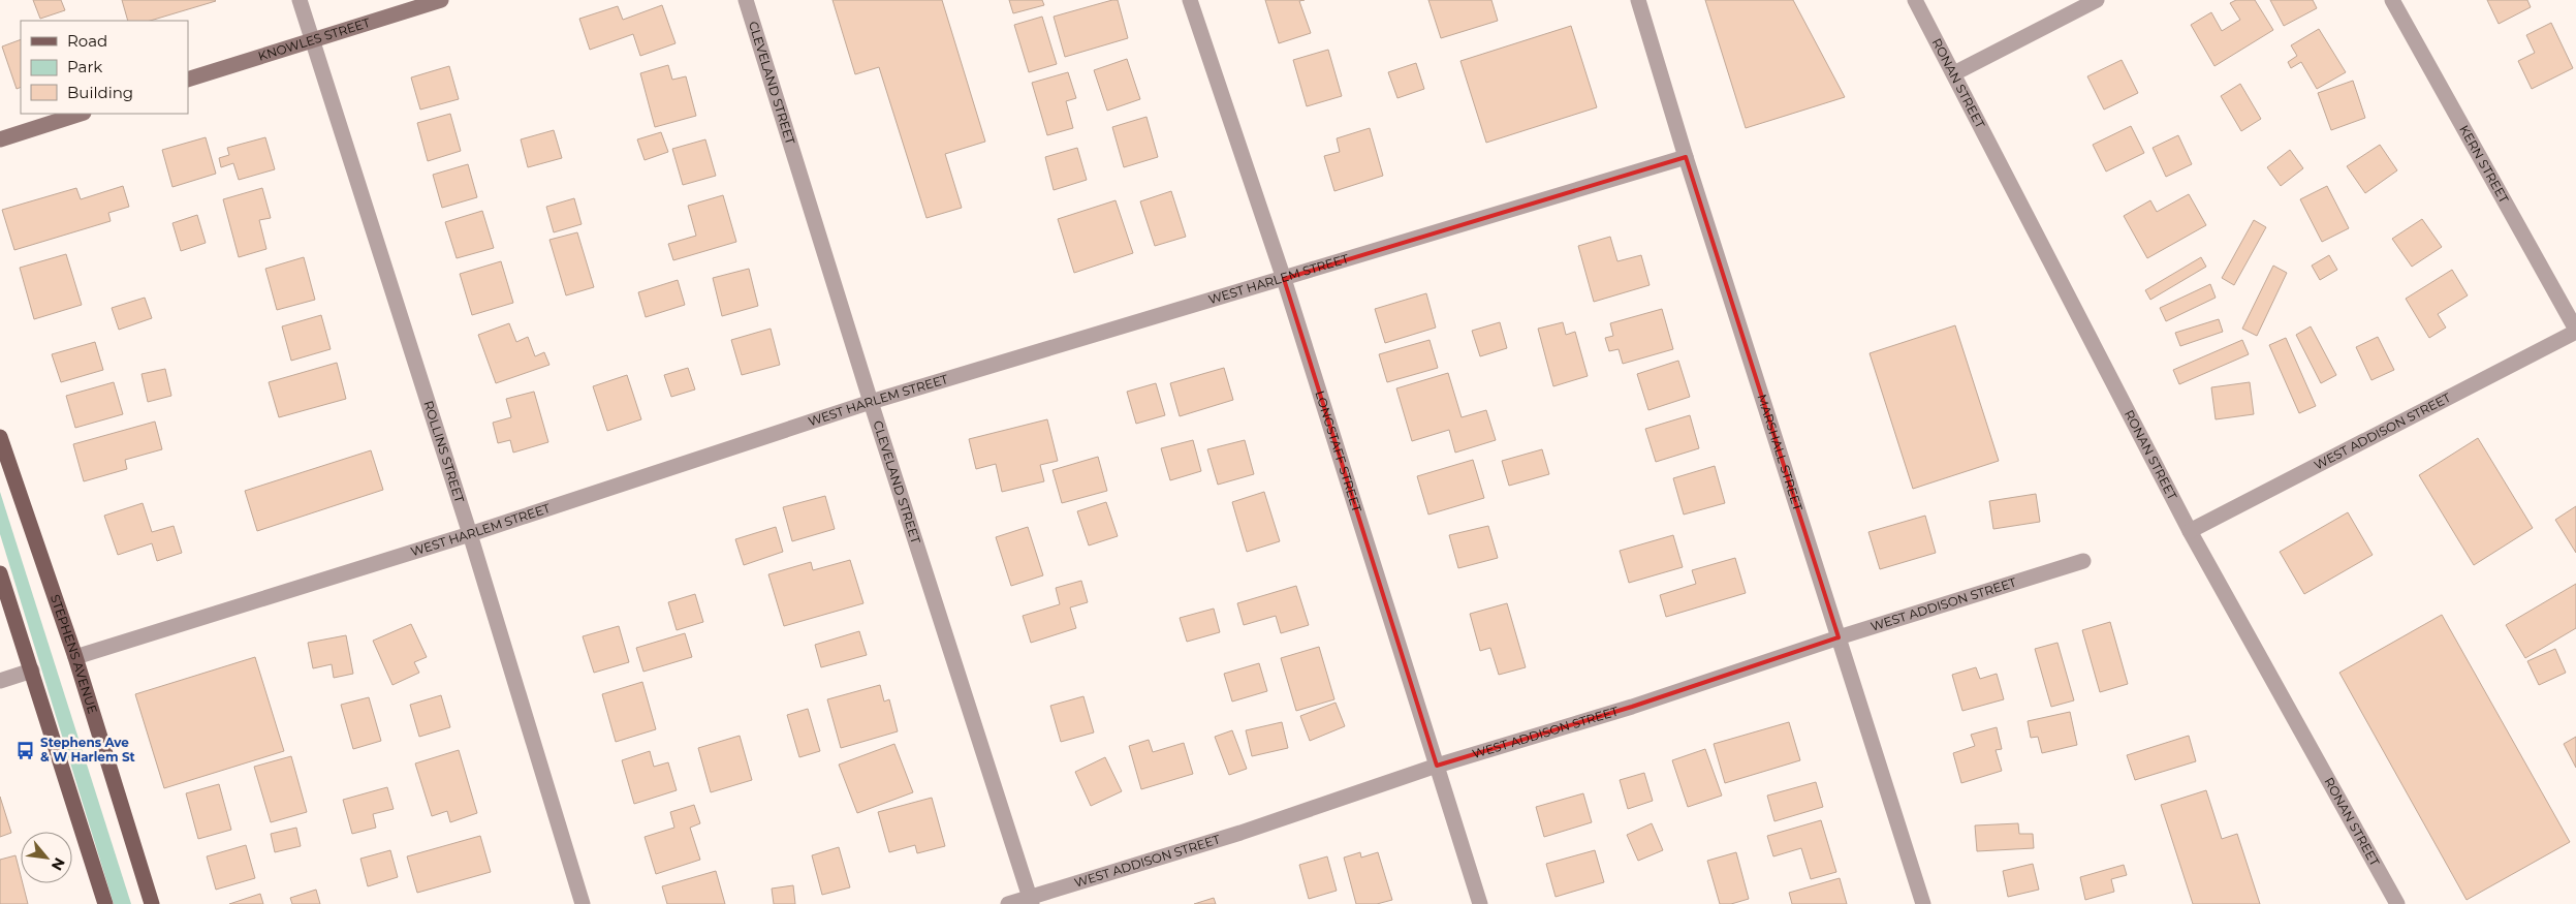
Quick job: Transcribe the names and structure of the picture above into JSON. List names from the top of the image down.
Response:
{
  "streets": {
    "main road": ["STEPHENS AVENUE"],
    "street": [
      "KNOWLES STREET",
      "CLEVELAND STREET",
      "RONAN STREET",
      "KERN STREET",
      "WEST HARLEM STREET",
      "WEST ADDISON STREET",
      "ROLLINS STREET",
      "LONGSTAFF STREET",
      "MARSHALL STREET"
    ]
  },
  "crossings": [
    ["KNOWLES STREET", "ROLLINS STREET"],
    ["CLEVELAND STREET", "WEST HARLEM STREET"],
    ["CLEVELAND STREET", "WEST ADDISON STREET"],
    ["RONAN STREET", "WEST ADDISON STREET"],
    ["KERN STREET", "WEST ADDISON STREET"],
    ["WEST HARLEM STREET", "ROLLINS STREET"],
    ["WEST HARLEM STREET", "LONGSTAFF STREET"],
    ["WEST HARLEM STREET", "MARSHALL STREET"],
    ["WEST HARLEM STREET", "STEPHENS AVENUE"],
    ["WEST ADDISON STREET", "LONGSTAFF STREET"],
    ["WEST ADDISON STREET", "MARSHALL STREET"]
  ],
  "places": {
    "bus stop": ["Stephens Ave & W Harlem St"]
  },
  "legend": ["Road", "Park", "Building"],
  "north": "bottom right"
}
